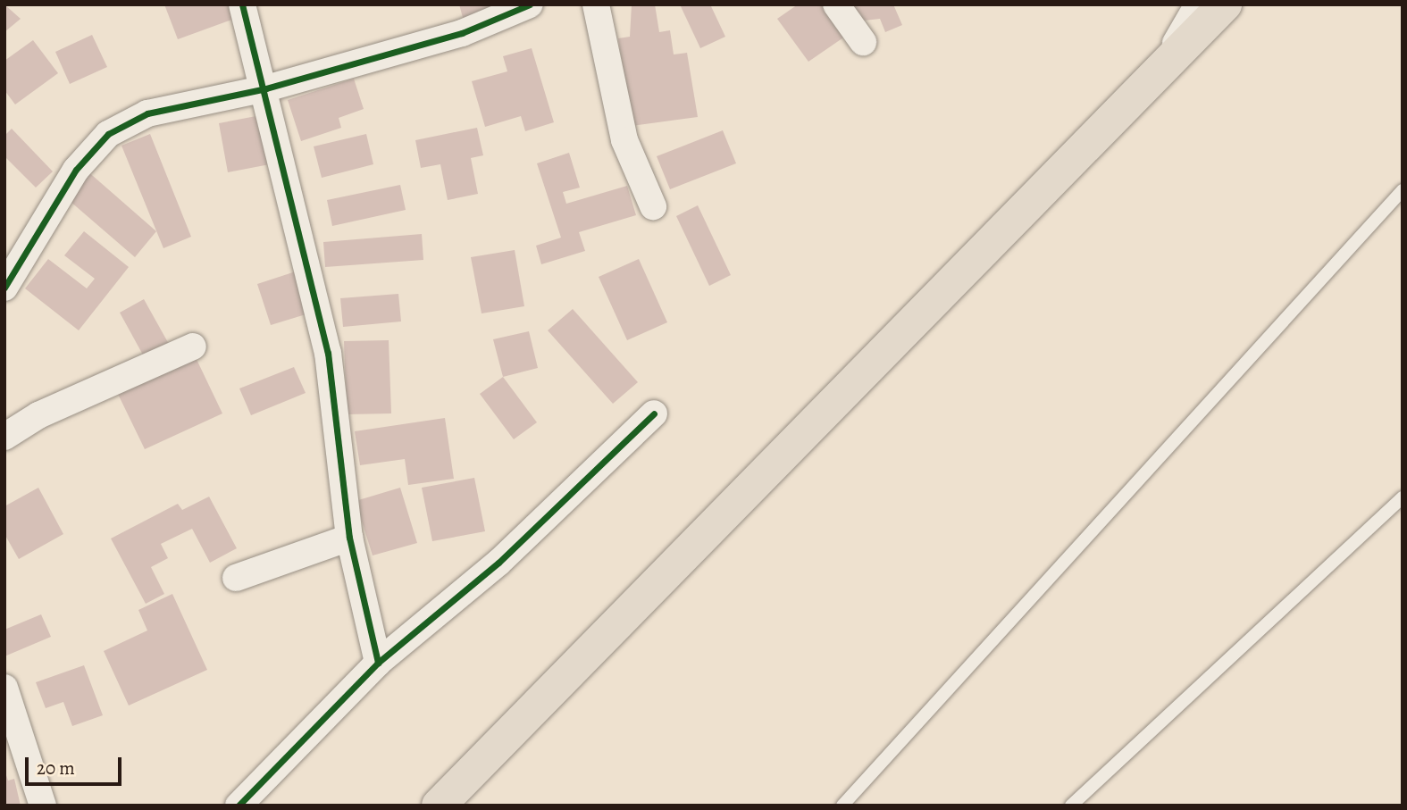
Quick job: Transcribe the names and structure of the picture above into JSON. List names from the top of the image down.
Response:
{
  "scale_bar": "20 m"
}
